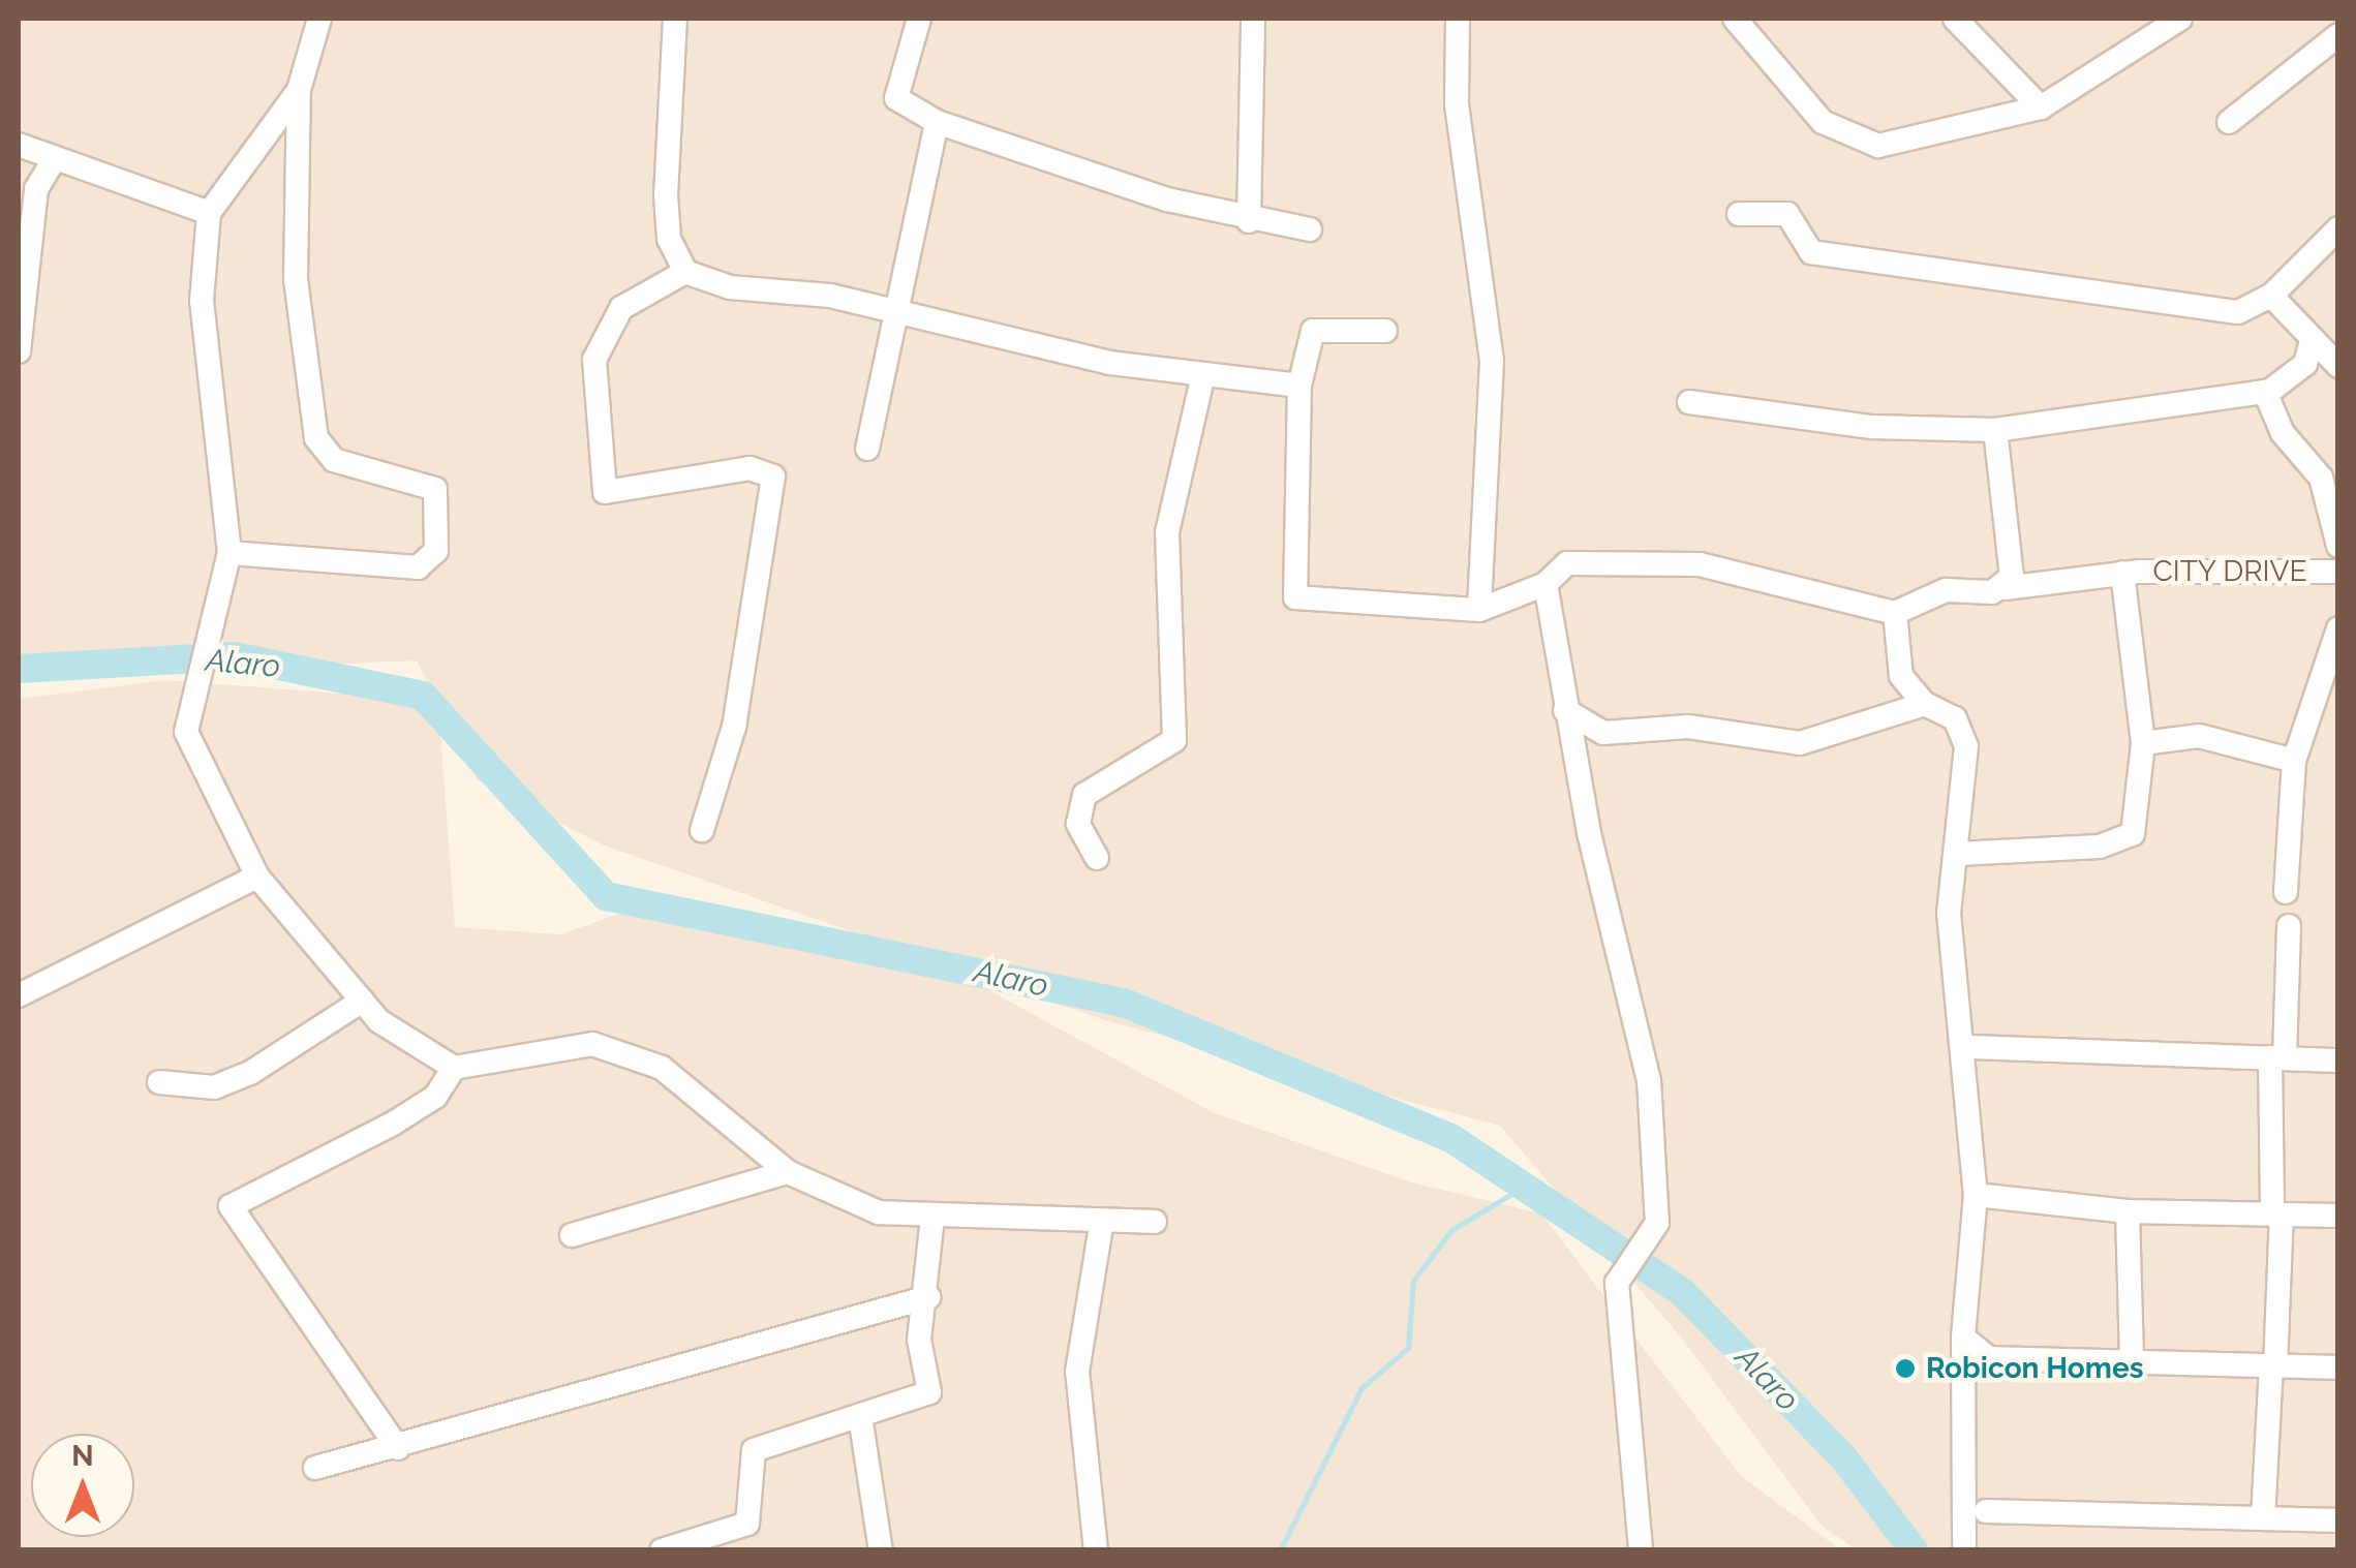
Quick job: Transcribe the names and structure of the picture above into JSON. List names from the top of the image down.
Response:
{
  "streets": {
    "street": ["CITY DRIVE"]
  },
  "water": ["Alaro"],
  "places": ["Robicon Homes"],
  "north": "top"
}
